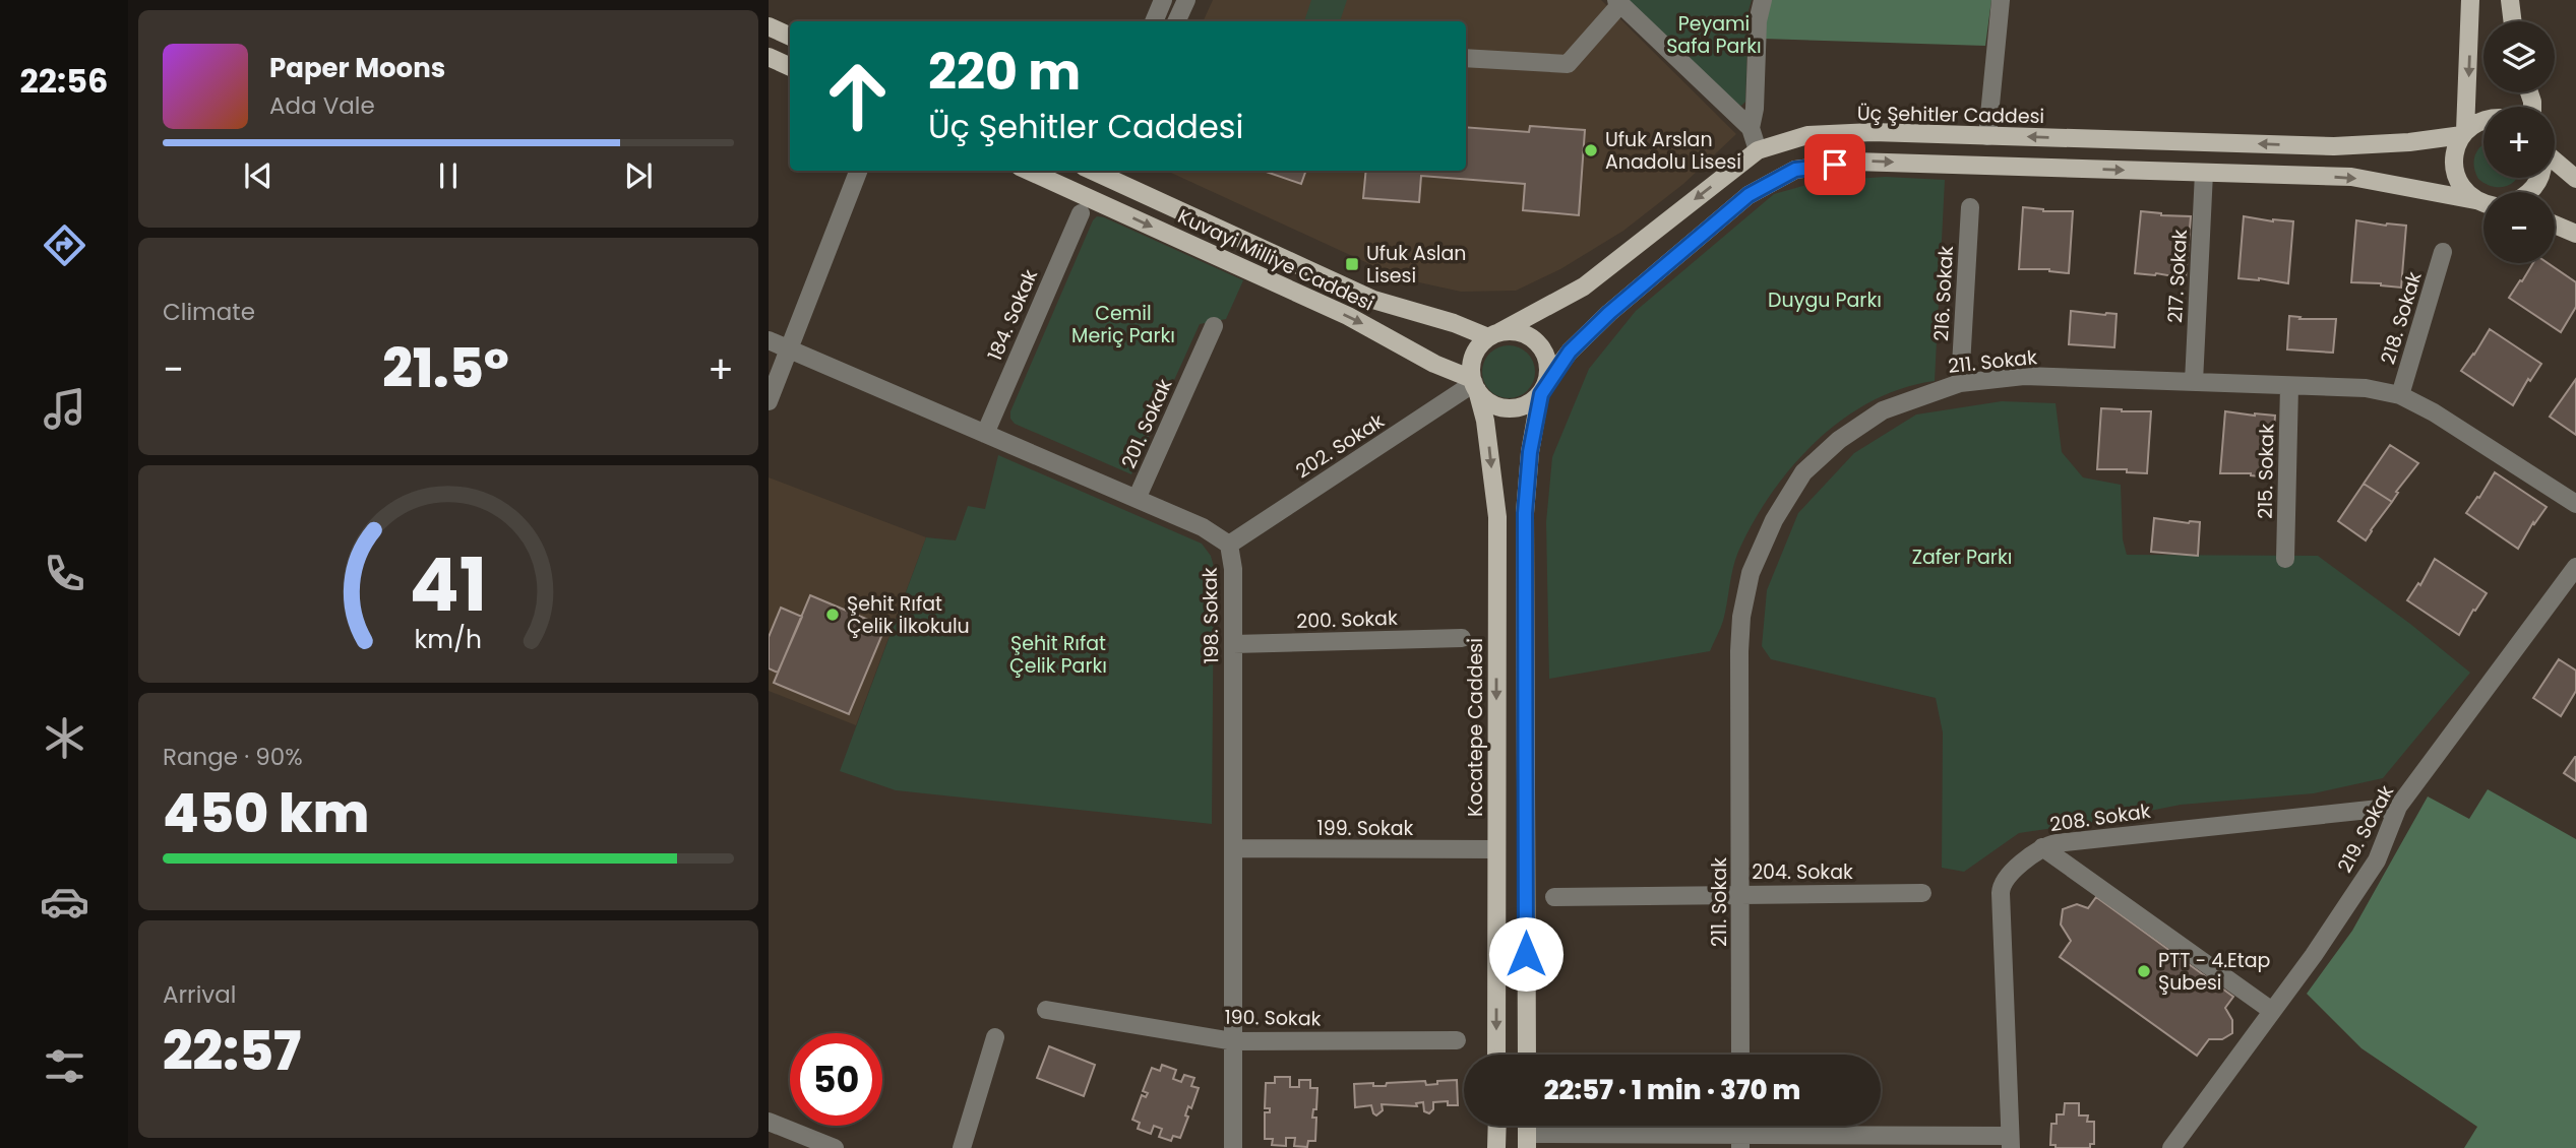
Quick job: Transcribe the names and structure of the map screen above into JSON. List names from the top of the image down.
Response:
{
  "streets": {
    "main road": ["Üç Şehitler Caddesi", "Kuvayi Milliye Caddesi", "Kocatepe Caddesi"],
    "street": [
      "217. Sokak",
      "216. Sokak",
      "184. Sokak",
      "218. Sokak",
      "211. Sokak",
      "201. Sokak",
      "202. Sokak",
      "215. Sokak",
      "198. Sokak",
      "200. Sokak",
      "208. Sokak",
      "199. Sokak",
      "219. Sokak",
      "204. Sokak",
      "190. Sokak"
    ]
  },
  "crossings": [
    ["Üç Şehitler Caddesi", "Kuvayi Milliye Caddesi"],
    ["Üç Şehitler Caddesi", "202. Sokak"],
    ["Üç Şehitler Caddesi", "Kocatepe Caddesi"],
    ["Kuvayi Milliye Caddesi", "184. Sokak"],
    ["Kuvayi Milliye Caddesi", "202. Sokak"],
    ["Kuvayi Milliye Caddesi", "Kocatepe Caddesi"],
    ["217. Sokak", "211. Sokak"],
    ["216. Sokak", "211. Sokak"],
    ["184. Sokak", "198. Sokak"],
    ["218. Sokak", "211. Sokak"],
    ["211. Sokak", "215. Sokak"],
    ["211. Sokak", "204. Sokak"],
    ["201. Sokak", "198. Sokak"],
    ["202. Sokak", "198. Sokak"],
    ["202. Sokak", "Kocatepe Caddesi"],
    ["198. Sokak", "200. Sokak"],
    ["198. Sokak", "199. Sokak"],
    ["198. Sokak", "190. Sokak"],
    ["Kocatepe Caddesi", "199. Sokak"],
    ["208. Sokak", "219. Sokak"]
  ],
  "parks": [
    "Peyami Safa Parkı",
    "Duygu Parkı",
    "Cemil Meriç Parkı",
    "Zafer Parkı",
    "Şehit Rıfat Çelik Parkı"
  ],
  "places": {
    "other": ["Ufuk Arslan Anadolu Lisesi", "Şehit Rıfat Çelik İlkokulu", "PTT - 4.Etap Şubesi"],
    "transit": ["Ufuk Aslan Lisesi"]
  },
  "page": {
    "tabs": "22:56",
    "map_buttons": ["+", "−"],
    "turn": ["220 m", "Üç Şehitler Caddesi"],
    "song": ["Paper Moons", "Ada Vale"],
    "tile": [
      "Climate",
      ["Range · 90%", "450 km"],
      ["Arrival", "22:57"]
    ],
    "heat": ["−", "21.5°", "+"],
    "limit": "50",
    "trip": "22:57 · 1 min · 370 m",
    "gauge": ["41", "km/h"]
  }
}
